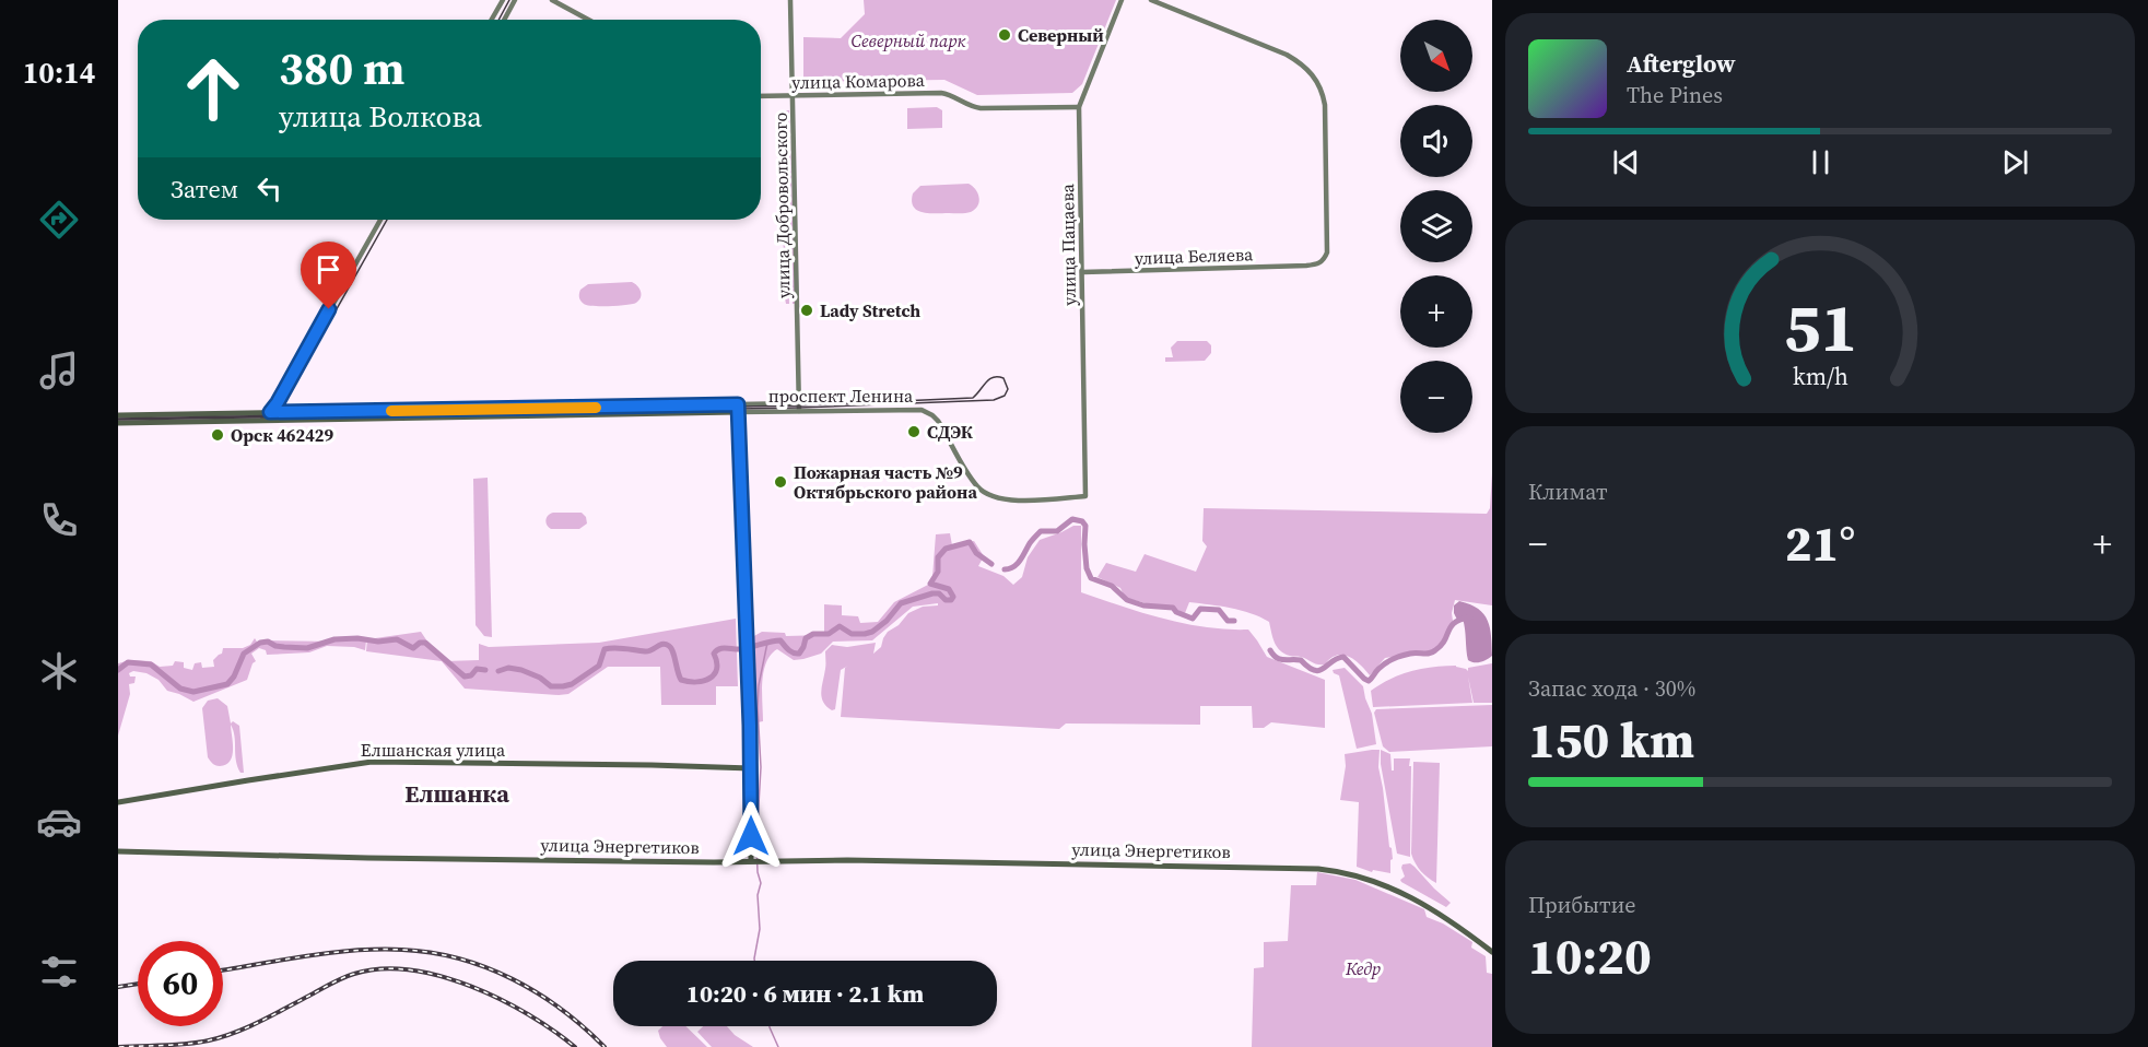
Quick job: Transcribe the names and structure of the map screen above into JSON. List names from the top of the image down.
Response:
{
  "streets": {
    "main road": ["проспект Ленина", "Елшанская улица", "улица Энергетиков"],
    "street": [
      "улица Комарова",
      "улица Добровольского",
      "улица Пацаева",
      "улица Беляева"
    ]
  },
  "crossings": [
    ["улица Комарова", "улица Добровольского"],
    ["улица Комарова", "улица Пацаева"],
    ["улица Добровольского", "проспект Ленина"],
    ["улица Пацаева", "улица Беляева"],
    ["улица Пацаева", "проспект Ленина"]
  ],
  "districts": ["Елшанка"],
  "parks": ["Северный парк", "Кедр"],
  "places": [
    "Северный",
    "Lady Stretch",
    "СДЭК",
    "Орск 462429",
    "Пожарная часть №9 Октябрьского района"
  ],
  "north": "bottom right",
  "page": {
    "tabs": "10:14",
    "map_buttons": ["+", "−"],
    "turn": ["380 m", "улица Волкова"],
    "song": ["Afterglow", "The Pines"],
    "then": "Затем",
    "tile": [
      "Климат",
      ["Запас хода · 30%", "150 km"],
      ["Прибытие", "10:20"]
    ],
    "heat": ["−", "21°", "+"],
    "limit": "60",
    "trip": "10:20 · 6 мин · 2.1 km",
    "gauge": ["51", "km/h"]
  }
}
